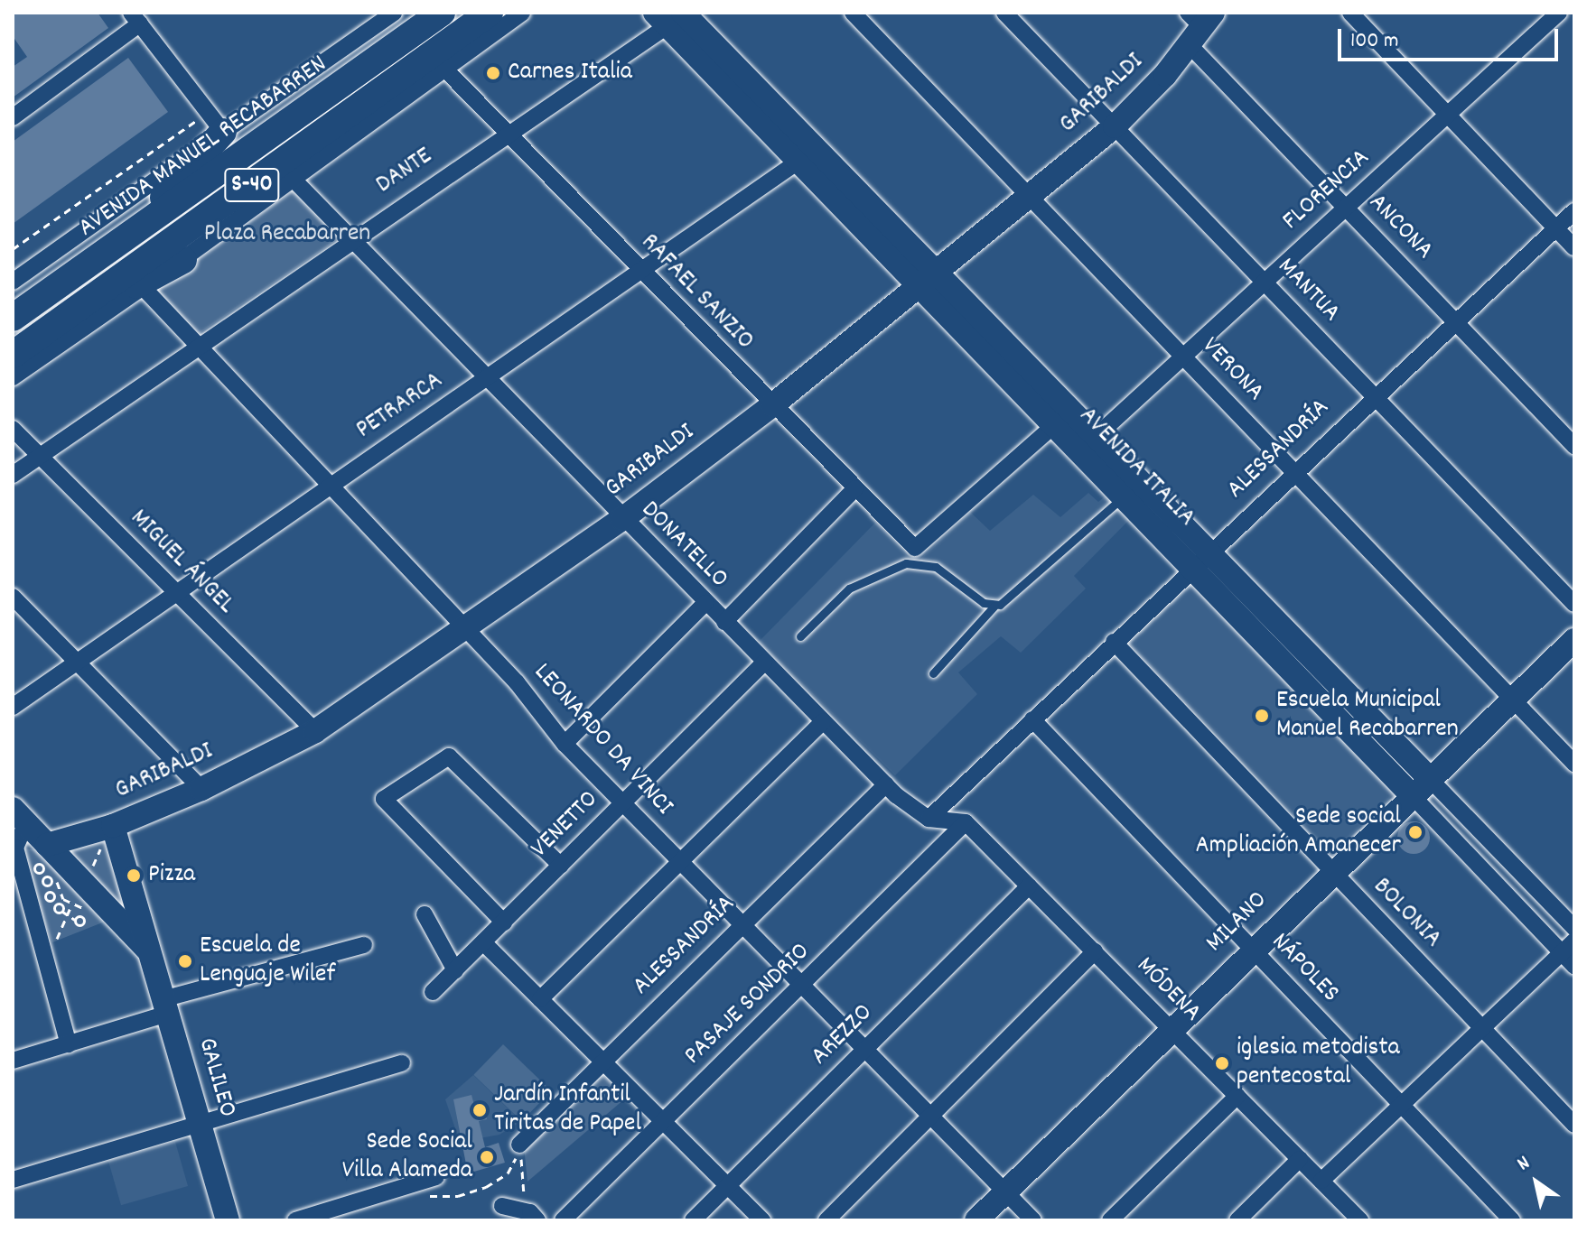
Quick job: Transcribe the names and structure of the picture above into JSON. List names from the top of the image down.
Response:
{
  "streets": {
    "main road": ["AVENIDA MANUEL RECABARREN", "S-40"],
    "street": [
      "GARIBALDI",
      "DANTE",
      "FLORENCIA",
      "ANCONA",
      "MANTUA",
      "RAFAEL SANZIO",
      "VERONA",
      "PETRARCA",
      "ALESSANDRÍA",
      "AVENIDA ITALIA",
      "DONATELLO",
      "MIGUEL ÁNGEL",
      "LEONARDO DA VINCI",
      "VENETTO",
      "BOLONIA",
      "MILANO",
      "NÁPOLES",
      "MÓDENA",
      "PASAJE SONDRIO",
      "AREZZO",
      "GALILEO"
    ]
  },
  "crossings": [
    ["GARIBALDI", "ANCONA"],
    ["GARIBALDI", "MANTUA"],
    ["GARIBALDI", "RAFAEL SANZIO"],
    ["GARIBALDI", "VERONA"],
    ["GARIBALDI", "AVENIDA ITALIA"],
    ["GARIBALDI", "DONATELLO"],
    ["GARIBALDI", "MIGUEL ÁNGEL"],
    ["GARIBALDI", "LEONARDO DA VINCI"],
    ["GARIBALDI", "GALILEO"],
    ["DANTE", "RAFAEL SANZIO"],
    ["DANTE", "AVENIDA ITALIA"],
    ["DANTE", "DONATELLO"],
    ["DANTE", "MIGUEL ÁNGEL"],
    ["DANTE", "LEONARDO DA VINCI"],
    ["FLORENCIA", "ANCONA"],
    ["FLORENCIA", "MANTUA"],
    ["FLORENCIA", "VERONA"],
    ["FLORENCIA", "AVENIDA ITALIA"],
    ["ANCONA", "ALESSANDRÍA"],
    ["MANTUA", "ALESSANDRÍA"],
    ["RAFAEL SANZIO", "PETRARCA"],
    ["RAFAEL SANZIO", "AVENIDA ITALIA"],
    ["VERONA", "ALESSANDRÍA"],
    ["VERONA", "MILANO"],
    ["PETRARCA", "AVENIDA ITALIA"],
    ["PETRARCA", "DONATELLO"],
    ["PETRARCA", "MIGUEL ÁNGEL"],
    ["PETRARCA", "LEONARDO DA VINCI"],
    ["ALESSANDRÍA", "AVENIDA ITALIA"],
    ["ALESSANDRÍA", "DONATELLO"],
    ["ALESSANDRÍA", "LEONARDO DA VINCI"],
    ["ALESSANDRÍA", "BOLONIA"],
    ["ALESSANDRÍA", "NÁPOLES"],
    ["AVENIDA ITALIA", "MILANO"],
    ["DONATELLO", "VENETTO"],
    ["LEONARDO DA VINCI", "VENETTO"],
    ["LEONARDO DA VINCI", "MILANO"],
    ["LEONARDO DA VINCI", "PASAJE SONDRIO"],
    ["LEONARDO DA VINCI", "AREZZO"],
    ["BOLONIA", "MILANO"],
    ["MILANO", "NÁPOLES"],
    ["MILANO", "MÓDENA"],
    ["MÓDENA", "PASAJE SONDRIO"],
    ["MÓDENA", "AREZZO"]
  ],
  "parks": ["Plaza Recabarren"],
  "places": [
    "Carnes Italia",
    "Escuela Municipal Manuel Recabarren",
    "Sede social Ampliación Amanecer",
    "Pizza",
    "Escuela de Lenguaje Wilef",
    "iglesia metodista pentecostal",
    "Jardín Infantil Tiritas de Papel",
    "Sede Social Villa Alameda"
  ],
  "scale_bar": "100 m",
  "north": "top left"
}
